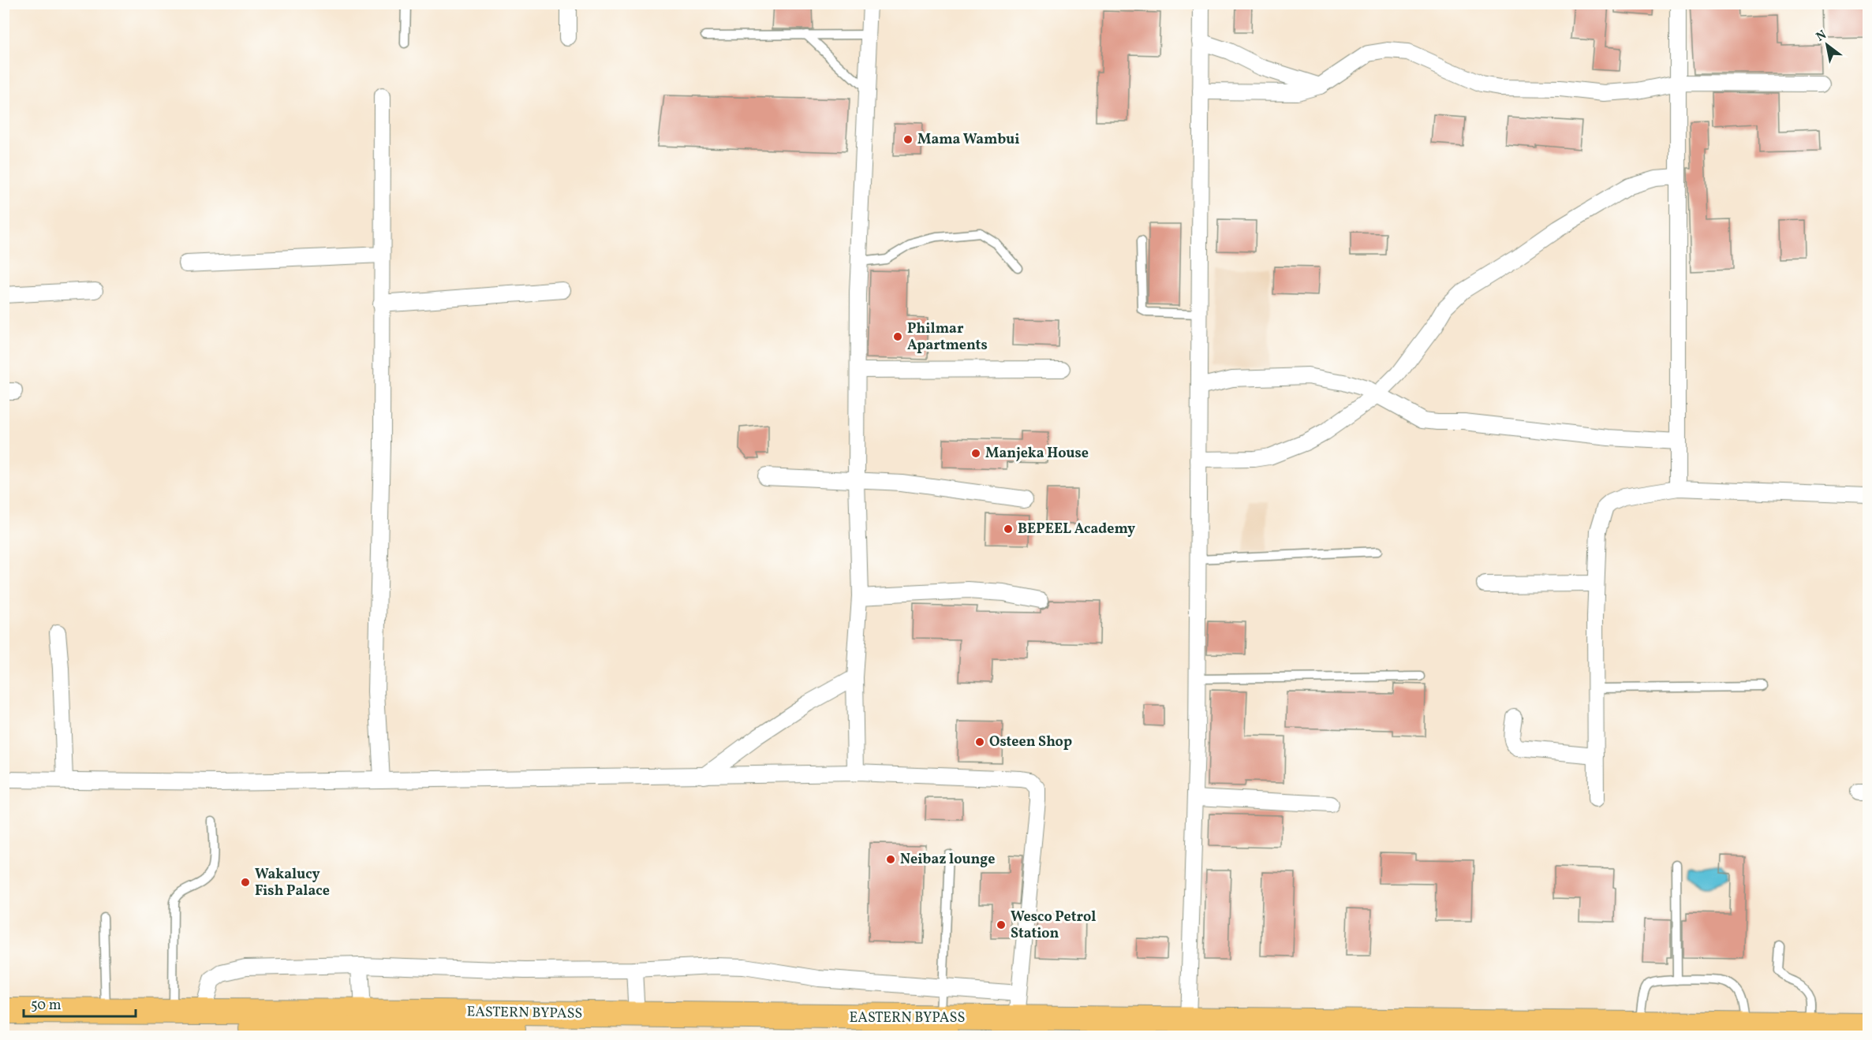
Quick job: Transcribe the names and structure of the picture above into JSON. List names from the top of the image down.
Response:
{
  "streets": {
    "main road": ["EASTERN BYPASS"]
  },
  "places": [
    "Mama Wambui",
    "Philmar Apartments",
    "Manjeka House",
    "BEPEEL Academy",
    "Osteen Shop",
    "Neibaz lounge",
    "Wakalucy Fish Palace",
    "Wesco Petrol Station"
  ],
  "scale_bar": "50 m",
  "north": "top left"
}
